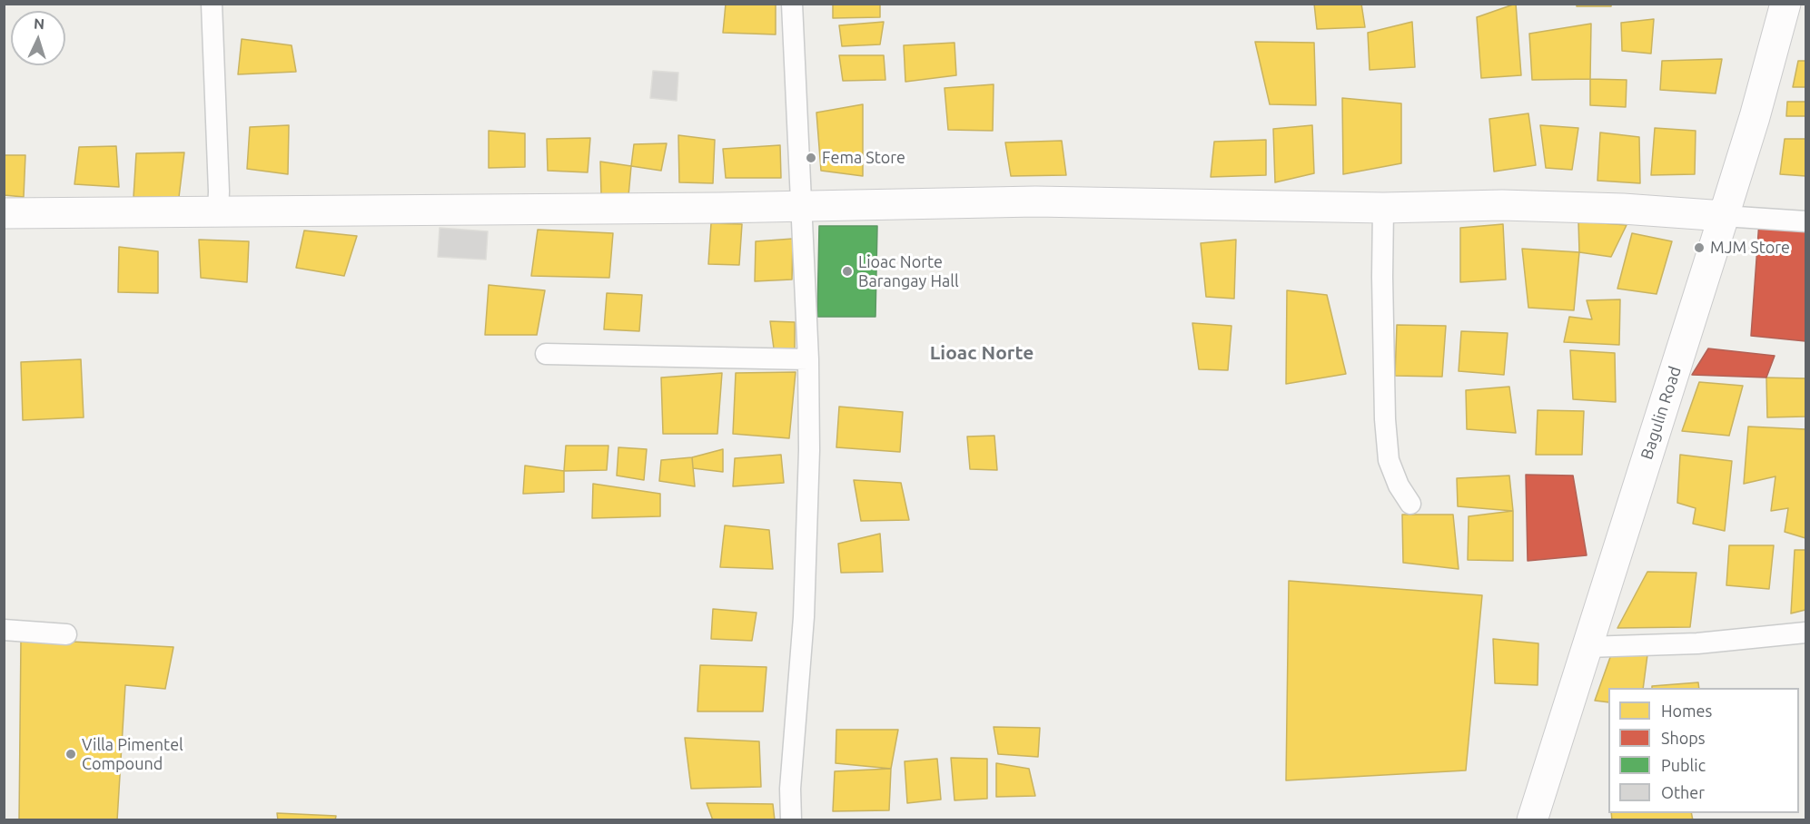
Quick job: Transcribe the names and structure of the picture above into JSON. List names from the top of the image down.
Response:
{
  "streets": {
    "street": ["Bagulin Road"]
  },
  "districts": ["Lioac Norte"],
  "places": [
    "Fema Store",
    "MJM Store",
    "Lioac Norte Barangay Hall",
    "Villa Pimentel Compound"
  ],
  "legend": [
    "Homes",
    "Shops",
    "Public",
    "Other"
  ],
  "north": "top"
}
